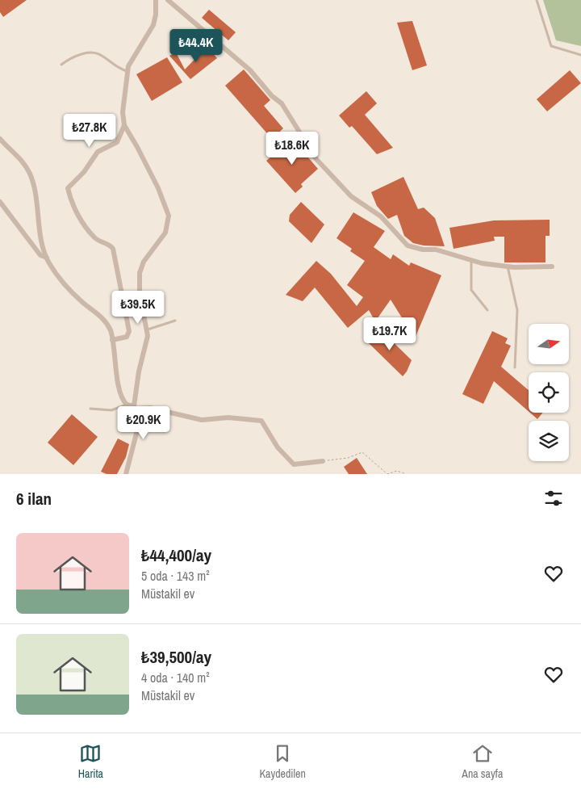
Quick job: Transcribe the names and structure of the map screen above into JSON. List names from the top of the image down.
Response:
{
  "north": "right",
  "page": {
    "price": [
      "₺44.4K",
      "₺27.8K",
      "₺18.6K",
      "₺39.5K",
      "₺19.7K",
      "₺20.9K"
    ],
    "heading": "6 ilan",
    "list": [
      {
        "name": "₺44,400/ay",
        "note": "5 oda · 143 m² · Müstakil ev"
      },
      {
        "name": "₺39,500/ay",
        "note": "4 oda · 140 m² · Müstakil ev"
      }
    ],
    "tabs": ["Harita", "Kaydedilen", "Ana sayfa"]
  }
}
